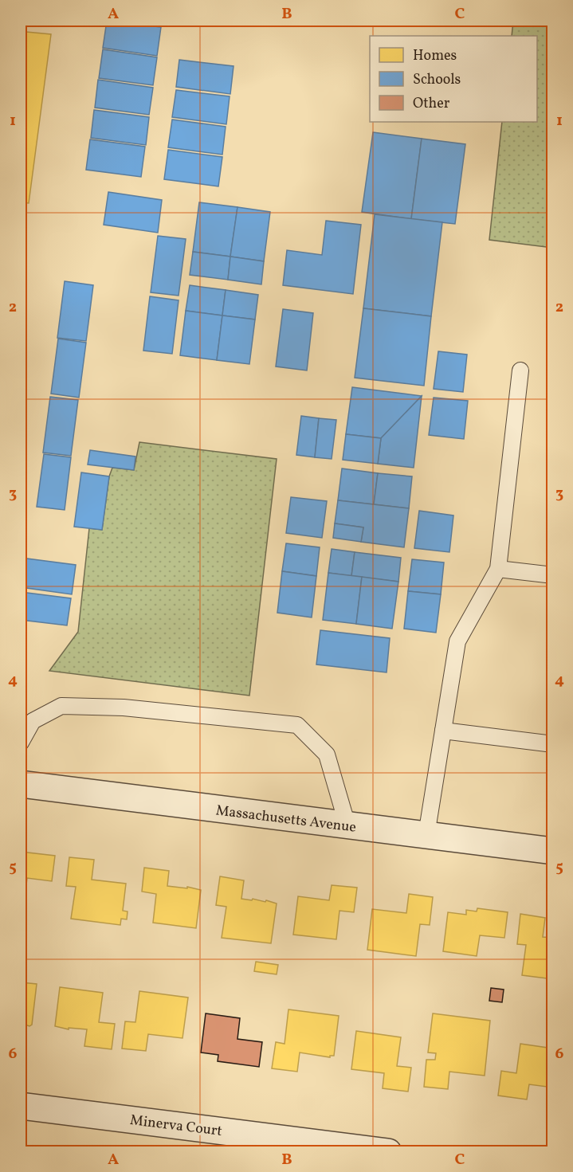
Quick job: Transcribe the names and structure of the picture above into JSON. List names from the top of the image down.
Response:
{
  "streets": {
    "street": ["Massachusetts Avenue", "Minerva Court"]
  },
  "legend": ["Homes", "Schools", "Other"],
  "grid": {
    "columns": ["A", "B", "C"],
    "rows": [
      "1",
      "2",
      "3",
      "4",
      "5",
      "6"
    ]
  }
}
